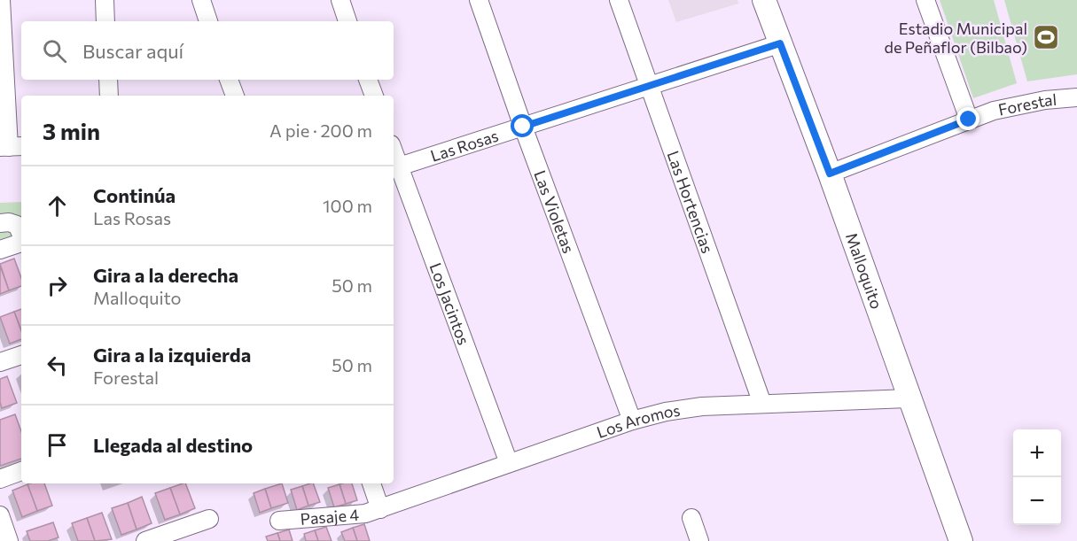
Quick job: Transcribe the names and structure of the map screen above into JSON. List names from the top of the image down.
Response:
{
  "streets": {
    "street": [
      "Forestal",
      "Las Rosas",
      "Las Hortencias",
      "Las Violetas",
      "Malloquito",
      "Los Jacintos",
      "Los Aromos",
      "Pasaje 4"
    ]
  },
  "crossings": [
    ["Forestal", "Malloquito"],
    ["Las Rosas", "Las Hortencias"],
    ["Las Rosas", "Las Violetas"],
    ["Las Rosas", "Malloquito"],
    ["Las Rosas", "Los Jacintos"],
    ["Las Hortencias", "Los Aromos"],
    ["Las Violetas", "Los Aromos"],
    ["Malloquito", "Los Aromos"],
    ["Los Jacintos", "Los Aromos"],
    ["Los Aromos", "Pasaje 4"]
  ],
  "places": {
    "sports": ["Estadio Municipal de Peñaflor (Bilbao)"]
  },
  "page": {
    "search": "Buscar aquí",
    "heading": ["3 min", "A pie · 200 m"],
    "list": [
      ["Continúa", "Las Rosas", "100 m"],
      ["Gira a la derecha", "Malloquito", "50 m"],
      ["Gira a la izquierda", "Forestal", "50 m"],
      "Llegada al destino"
    ],
    "map_buttons": ["+", "−"]
  }
}
